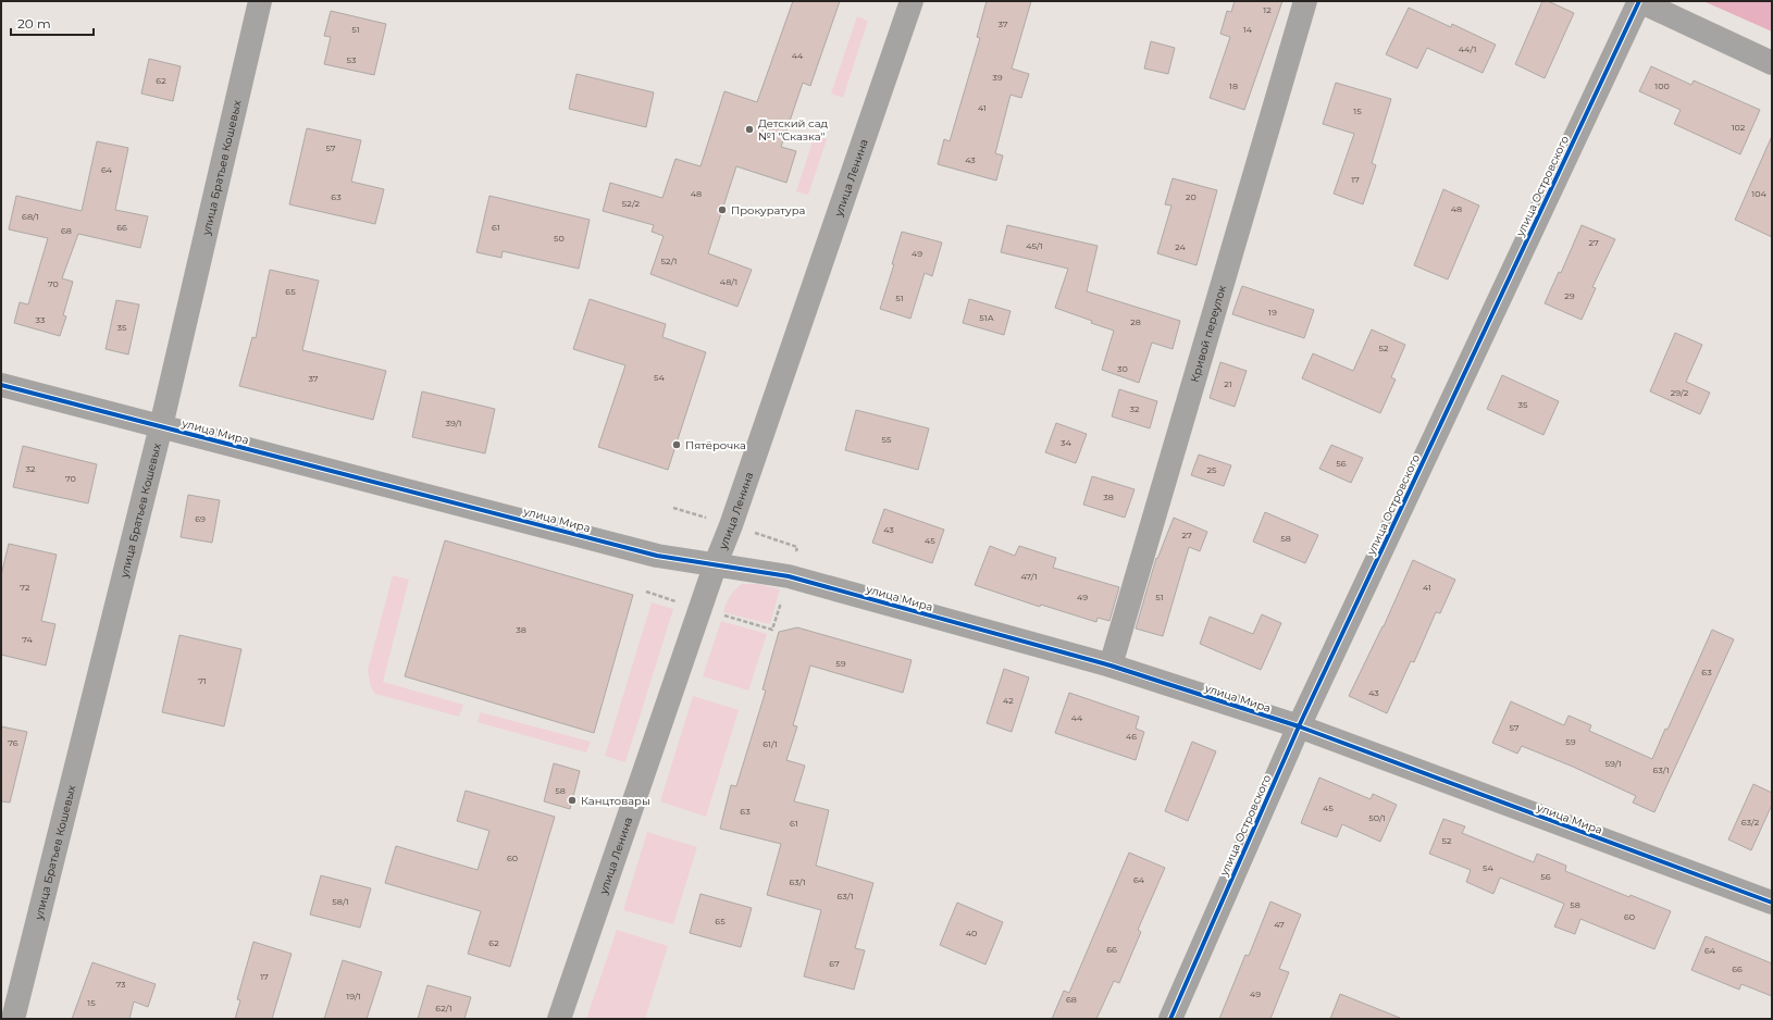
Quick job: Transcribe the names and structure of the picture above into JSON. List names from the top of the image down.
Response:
{
  "streets": {
    "street": [
      "улица Братьев Кошевых",
      "улица Ленина",
      "улица Островского",
      "Кривой переулок",
      "улица Мира"
    ]
  },
  "crossings": [
    ["улица Братьев Кошевых", "улица Мира"],
    ["улица Ленина", "улица Мира"],
    ["улица Островского", "улица Мира"],
    ["Кривой переулок", "улица Мира"]
  ],
  "places": [
    "Детский сад №1 \"Сказка\"",
    "Прокуратура",
    "Пятёрочка",
    "Канцтовары"
  ],
  "house_numbers": [
    "12",
    "37",
    "51",
    "14",
    "44/1",
    "44",
    "53",
    "39",
    "62",
    "18",
    "100",
    "41",
    "15",
    "102",
    "57",
    "43",
    "64",
    "17",
    "48",
    "104",
    "63",
    "20",
    "52/2",
    "48",
    "68/1",
    "66",
    "61",
    "68",
    "50",
    "27",
    "45/1",
    "24",
    "49",
    "52/1",
    "48/1",
    "70",
    "65",
    "29",
    "51",
    "19",
    "51А",
    "33",
    "28",
    "35",
    "52",
    "30",
    "54",
    "37",
    "21",
    "29/2",
    "35",
    "32",
    "39/1",
    "55",
    "34",
    "56",
    "32",
    "25",
    "70",
    "38",
    "69",
    "43",
    "27",
    "58",
    "45",
    "47/1",
    "72",
    "41",
    "49",
    "51",
    "38",
    "74",
    "59",
    "63",
    "71",
    "43",
    "42",
    "44",
    "57",
    "46",
    "59",
    "76",
    "61/1",
    "59/1",
    "63/1",
    "58",
    "45",
    "63",
    "50/1",
    "63/2",
    "61",
    "52",
    "60",
    "54",
    "56",
    "64",
    "63/1",
    "63/1",
    "58/1",
    "58",
    "60",
    "65",
    "47",
    "40",
    "62",
    "66",
    "64",
    "67",
    "66",
    "17",
    "73",
    "49",
    "19/1",
    "68",
    "15",
    "62/1"
  ],
  "scale_bar": "20 m"
}
